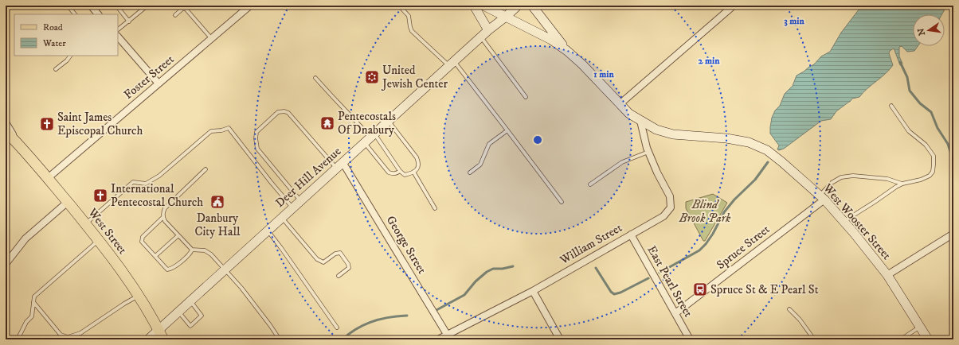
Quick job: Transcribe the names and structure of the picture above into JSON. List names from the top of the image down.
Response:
{
  "streets": {
    "main road": ["West Street"],
    "street": [
      "Foster Street",
      "Deer Hill Avenue",
      "West Wooster Street",
      "William Street",
      "George Street",
      "Spruce Street",
      "East Pearl Street"
    ]
  },
  "crossings": [
    ["Foster Street", "West Street"],
    ["Deer Hill Avenue", "West Wooster Street"],
    ["Deer Hill Avenue", "West Street"],
    ["Deer Hill Avenue", "George Street"],
    ["West Wooster Street", "William Street"],
    ["West Wooster Street", "Spruce Street"],
    ["William Street", "George Street"],
    ["William Street", "East Pearl Street"],
    ["Spruce Street", "East Pearl Street"]
  ],
  "parks": ["Blind Brook Park"],
  "places": {
    "synagogue": ["United Jewish Center"],
    "temple": ["Pentecostals Of Dnabury"],
    "church": ["Saint James Episcopal Church", "International Pentecostal Church"],
    "public building": ["Danbury City Hall"],
    "bus stop": ["Spruce St & E Pearl St"]
  },
  "legend": ["Road", "Water"],
  "north": "left",
  "rings": ["3 min", "2 min", "1 min"]
}
